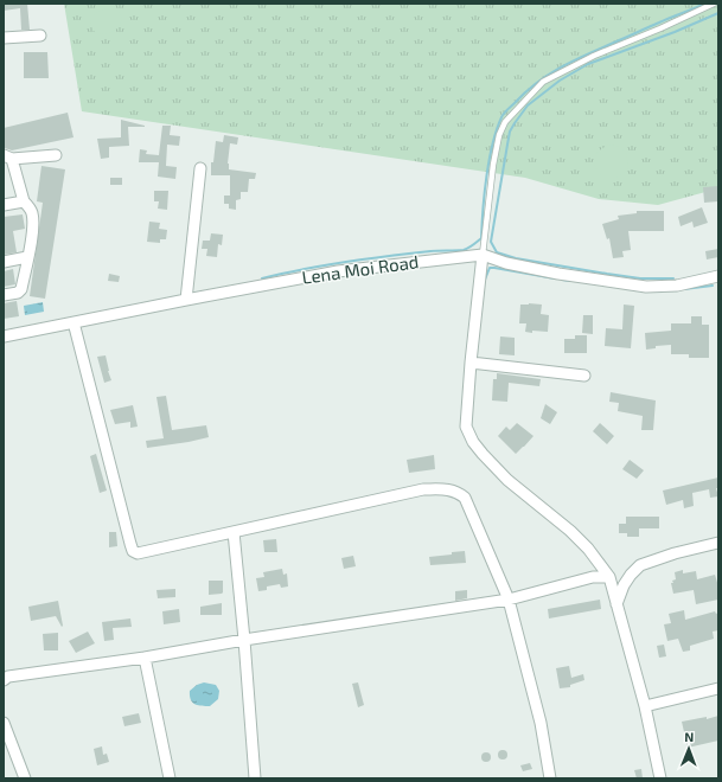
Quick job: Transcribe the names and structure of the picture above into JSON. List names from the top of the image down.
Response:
{
  "streets": {
    "street": ["Lena Moi Road"]
  },
  "north": "top"
}
